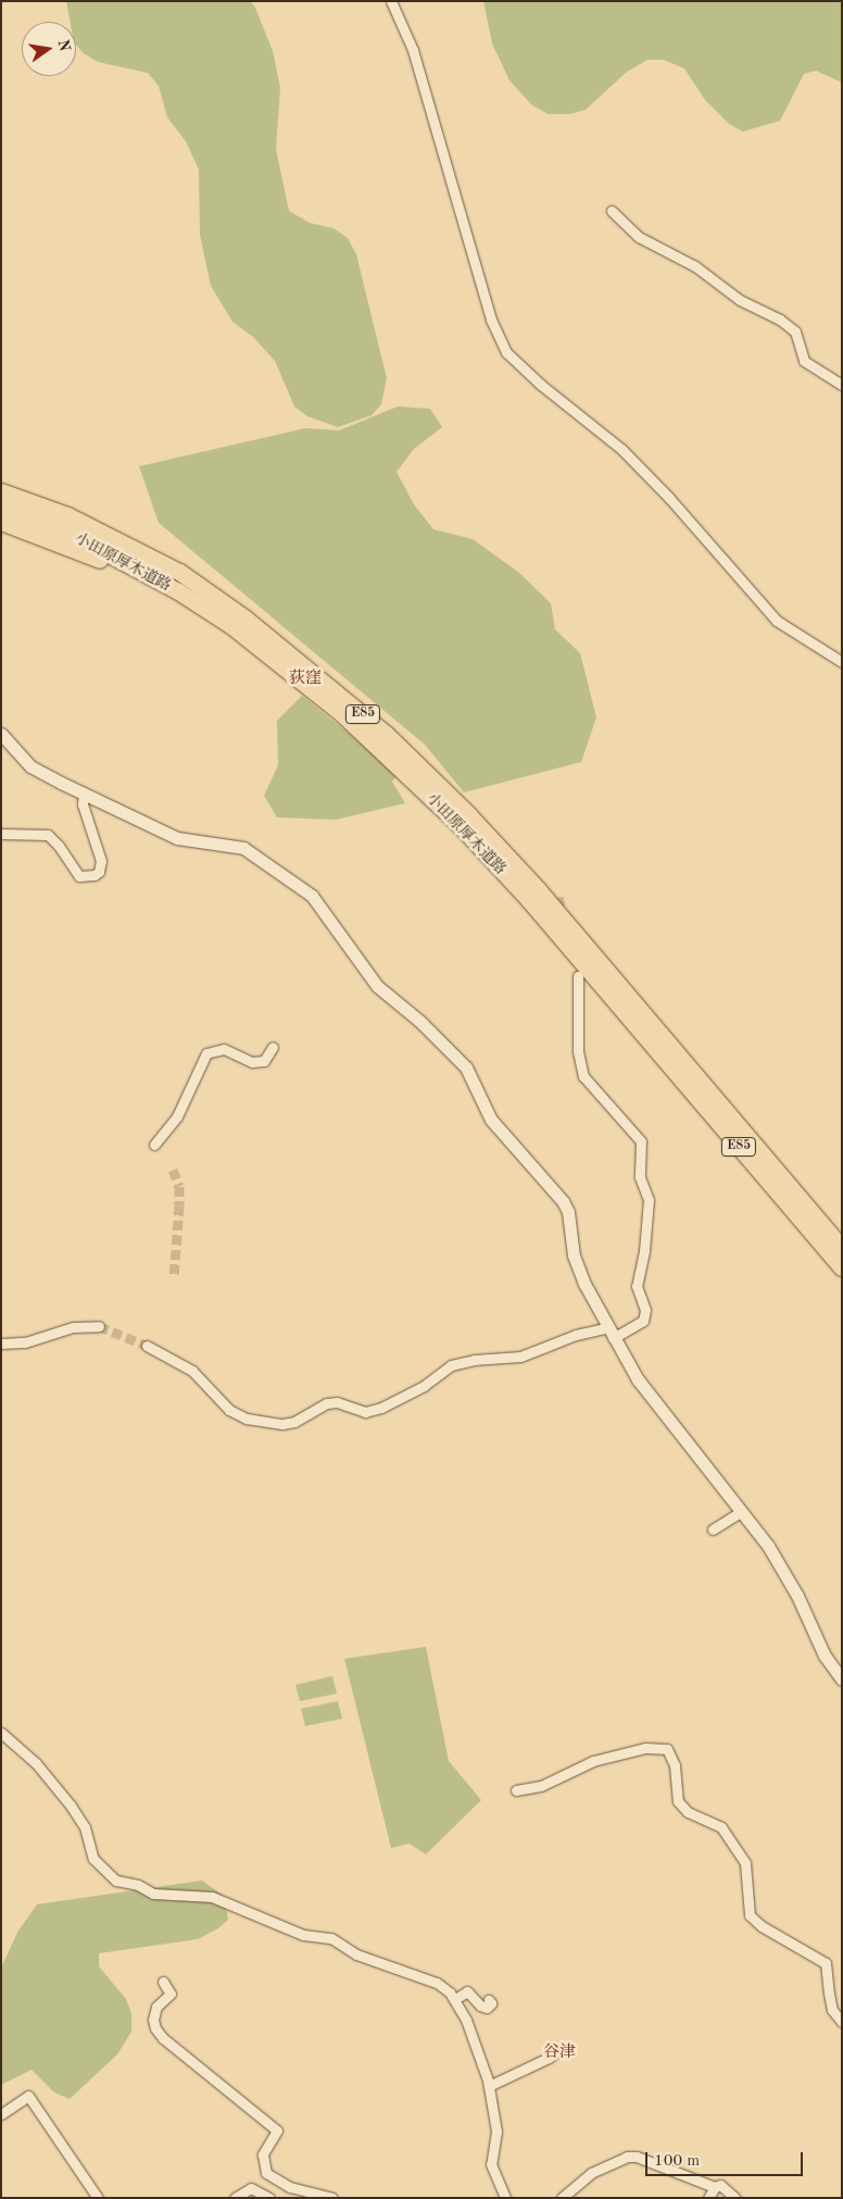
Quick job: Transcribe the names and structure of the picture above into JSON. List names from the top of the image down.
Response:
{
  "streets": {
    "highway": ["小田原厚木道路", "E85"]
  },
  "districts": ["荻窪", "谷津"],
  "scale_bar": "100 m",
  "north": "right"
}
